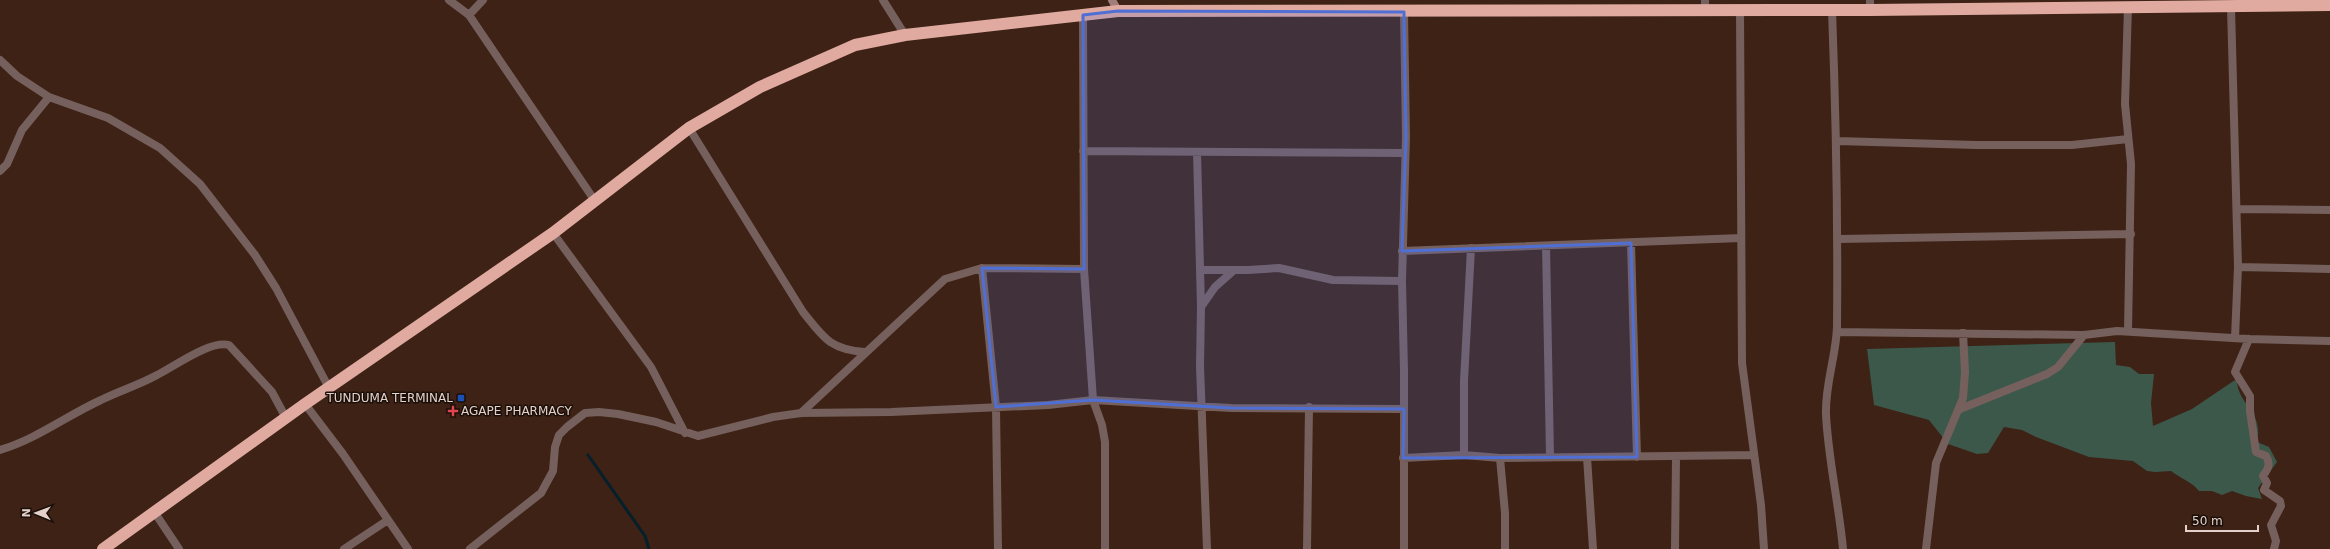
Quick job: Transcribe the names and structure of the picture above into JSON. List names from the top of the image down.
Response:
{
  "places": {
    "transit": ["TUNDUMA TERMINAL"],
    "health": ["AGAPE PHARMACY"]
  },
  "scale_bar": "50 m",
  "north": "left"
}
